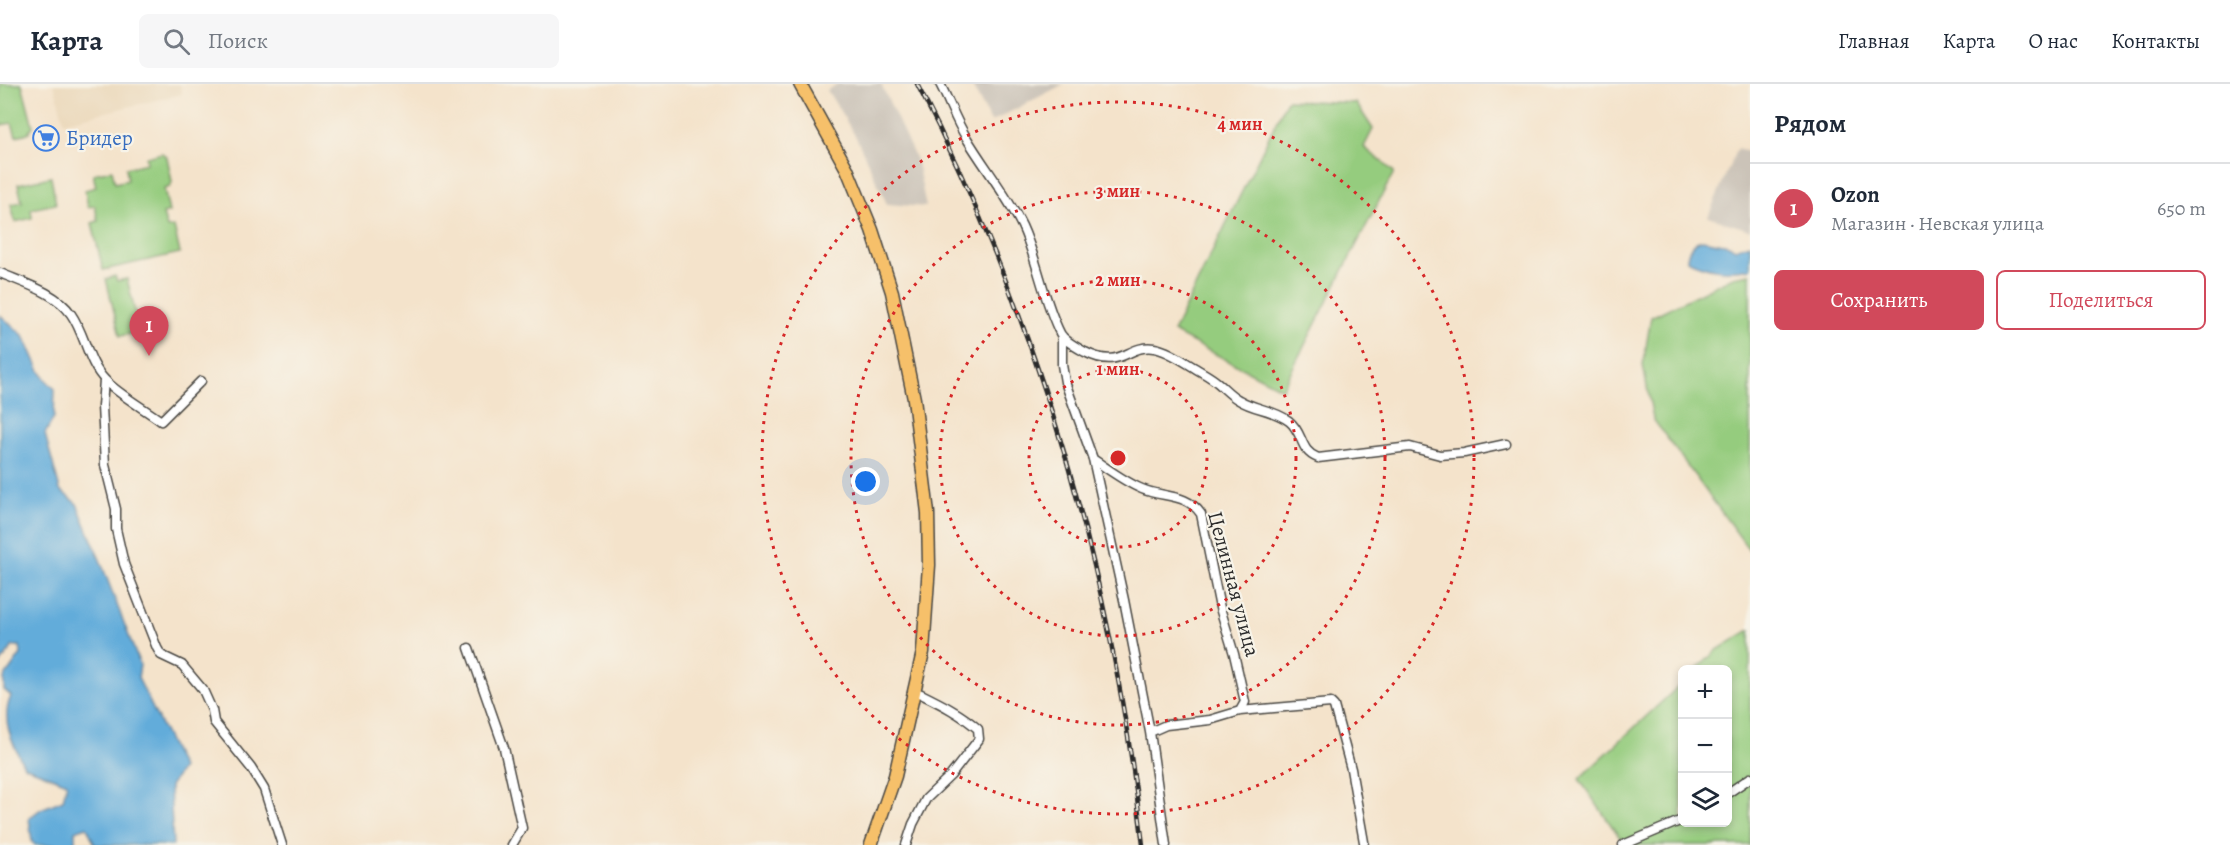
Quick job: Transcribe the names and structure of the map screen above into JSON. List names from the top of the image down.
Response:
{
  "streets": {
    "street": ["Целинная улица"]
  },
  "places": {
    "supermarket": ["Бридер"]
  },
  "page": {
    "header": "Карта",
    "search": "Поиск",
    "nav": [
      "Главная",
      "Карта",
      "О нас",
      "Контакты"
    ],
    "heading": "Рядом",
    "list": [
      {
        "mark": "1",
        "name": "Ozon",
        "note": "Магазин · Невская улица",
        "value": "650 m"
      }
    ],
    "buttons": ["Сохранить", "Поделиться"],
    "pins": "1",
    "map_buttons": ["+", "−"]
  },
  "rings": [
    "4 мин",
    "3 мин",
    "2 мин",
    "1 мин"
  ]
}
